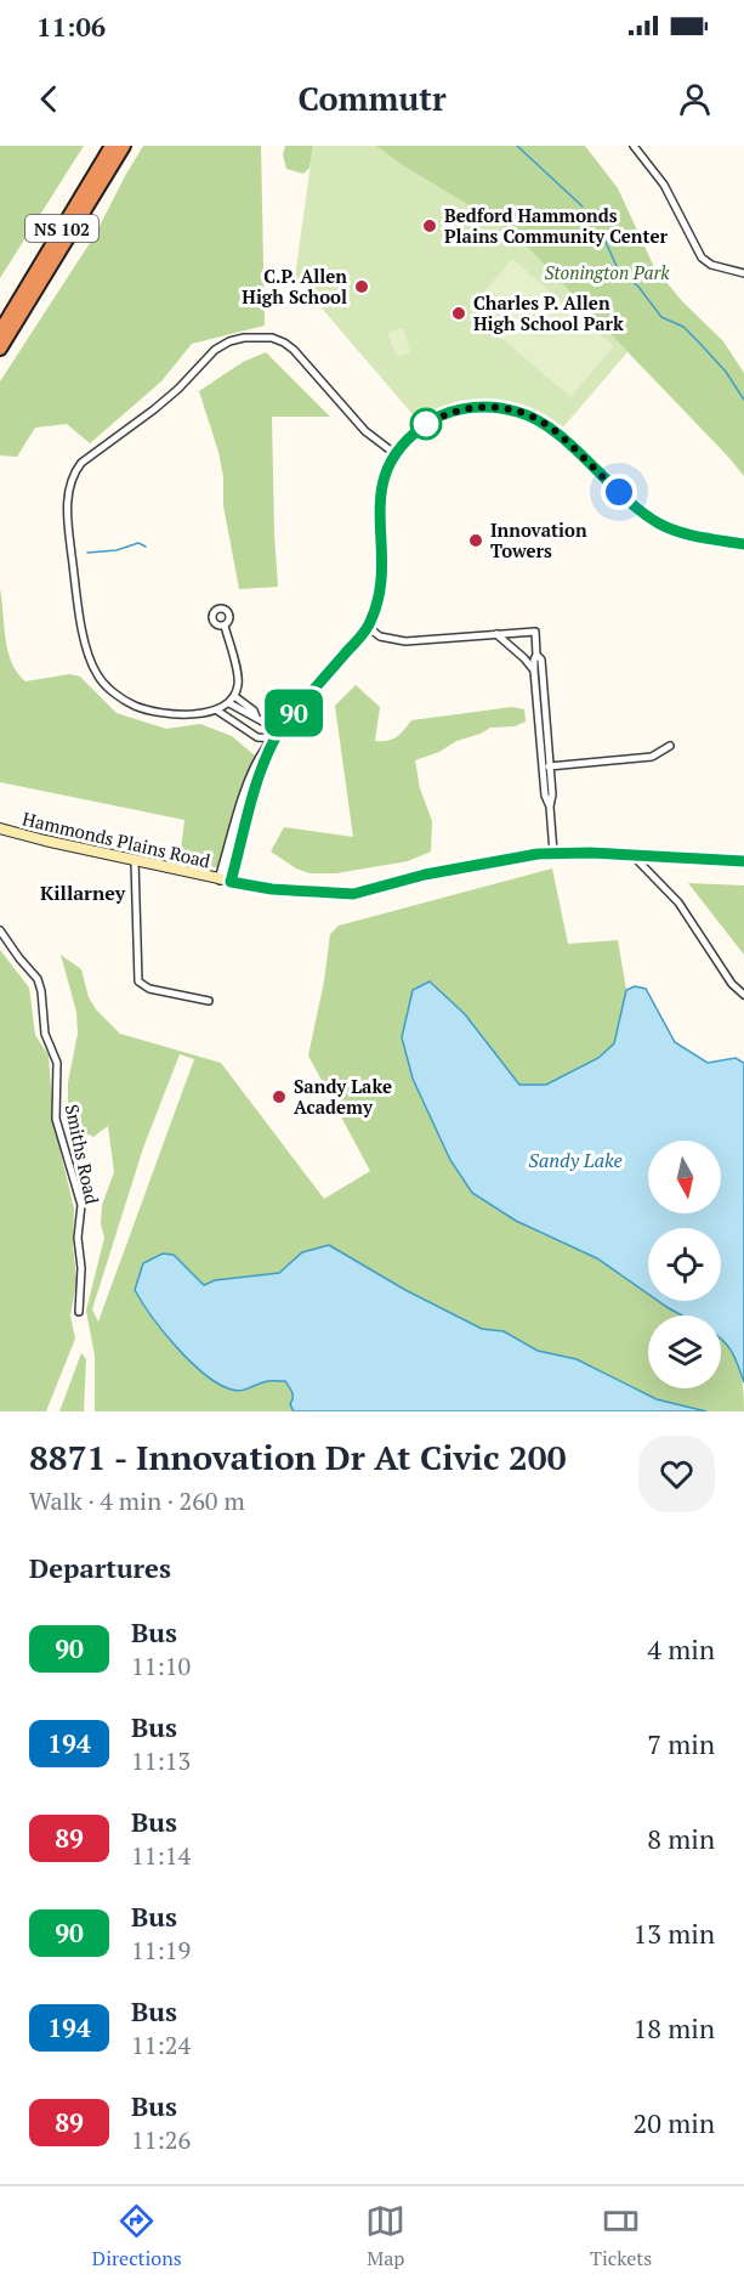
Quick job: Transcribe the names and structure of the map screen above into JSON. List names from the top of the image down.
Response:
{
  "streets": {
    "highway": ["NS 102"],
    "main road": ["Hammonds Plains Road"],
    "street": ["Smiths Road"]
  },
  "districts": ["Killarney"],
  "water": ["Sandy Lake"],
  "parks": ["Stonington Park"],
  "places": [
    "Bedford Hammonds Plains Community Center",
    "C.P. Allen High School",
    "Charles P. Allen High School Park",
    "Innovation Towers",
    "Sandy Lake Academy"
  ],
  "lines": ["bus line 90"],
  "north": "bottom",
  "page": {
    "status": "11:06",
    "header": "Commutr",
    "on_map": "90",
    "heading": [
      ["8871 - Innovation Dr At Civic 200", "Walk · 4 min · 260 m"],
      "Departures"
    ],
    "list": [
      {
        "mark": "90",
        "name": "Bus",
        "note": "11:10",
        "value": "4 min"
      },
      {
        "mark": "194",
        "name": "Bus",
        "note": "11:13",
        "value": "7 min"
      },
      {
        "mark": "89",
        "name": "Bus",
        "note": "11:14",
        "value": "8 min"
      },
      {
        "mark": "90",
        "name": "Bus",
        "note": "11:19",
        "value": "13 min"
      },
      {
        "mark": "194",
        "name": "Bus",
        "note": "11:24",
        "value": "18 min"
      },
      {
        "mark": "89",
        "name": "Bus",
        "note": "11:26",
        "value": "20 min"
      }
    ],
    "tabs": ["Directions", "Map", "Tickets"]
  }
}
